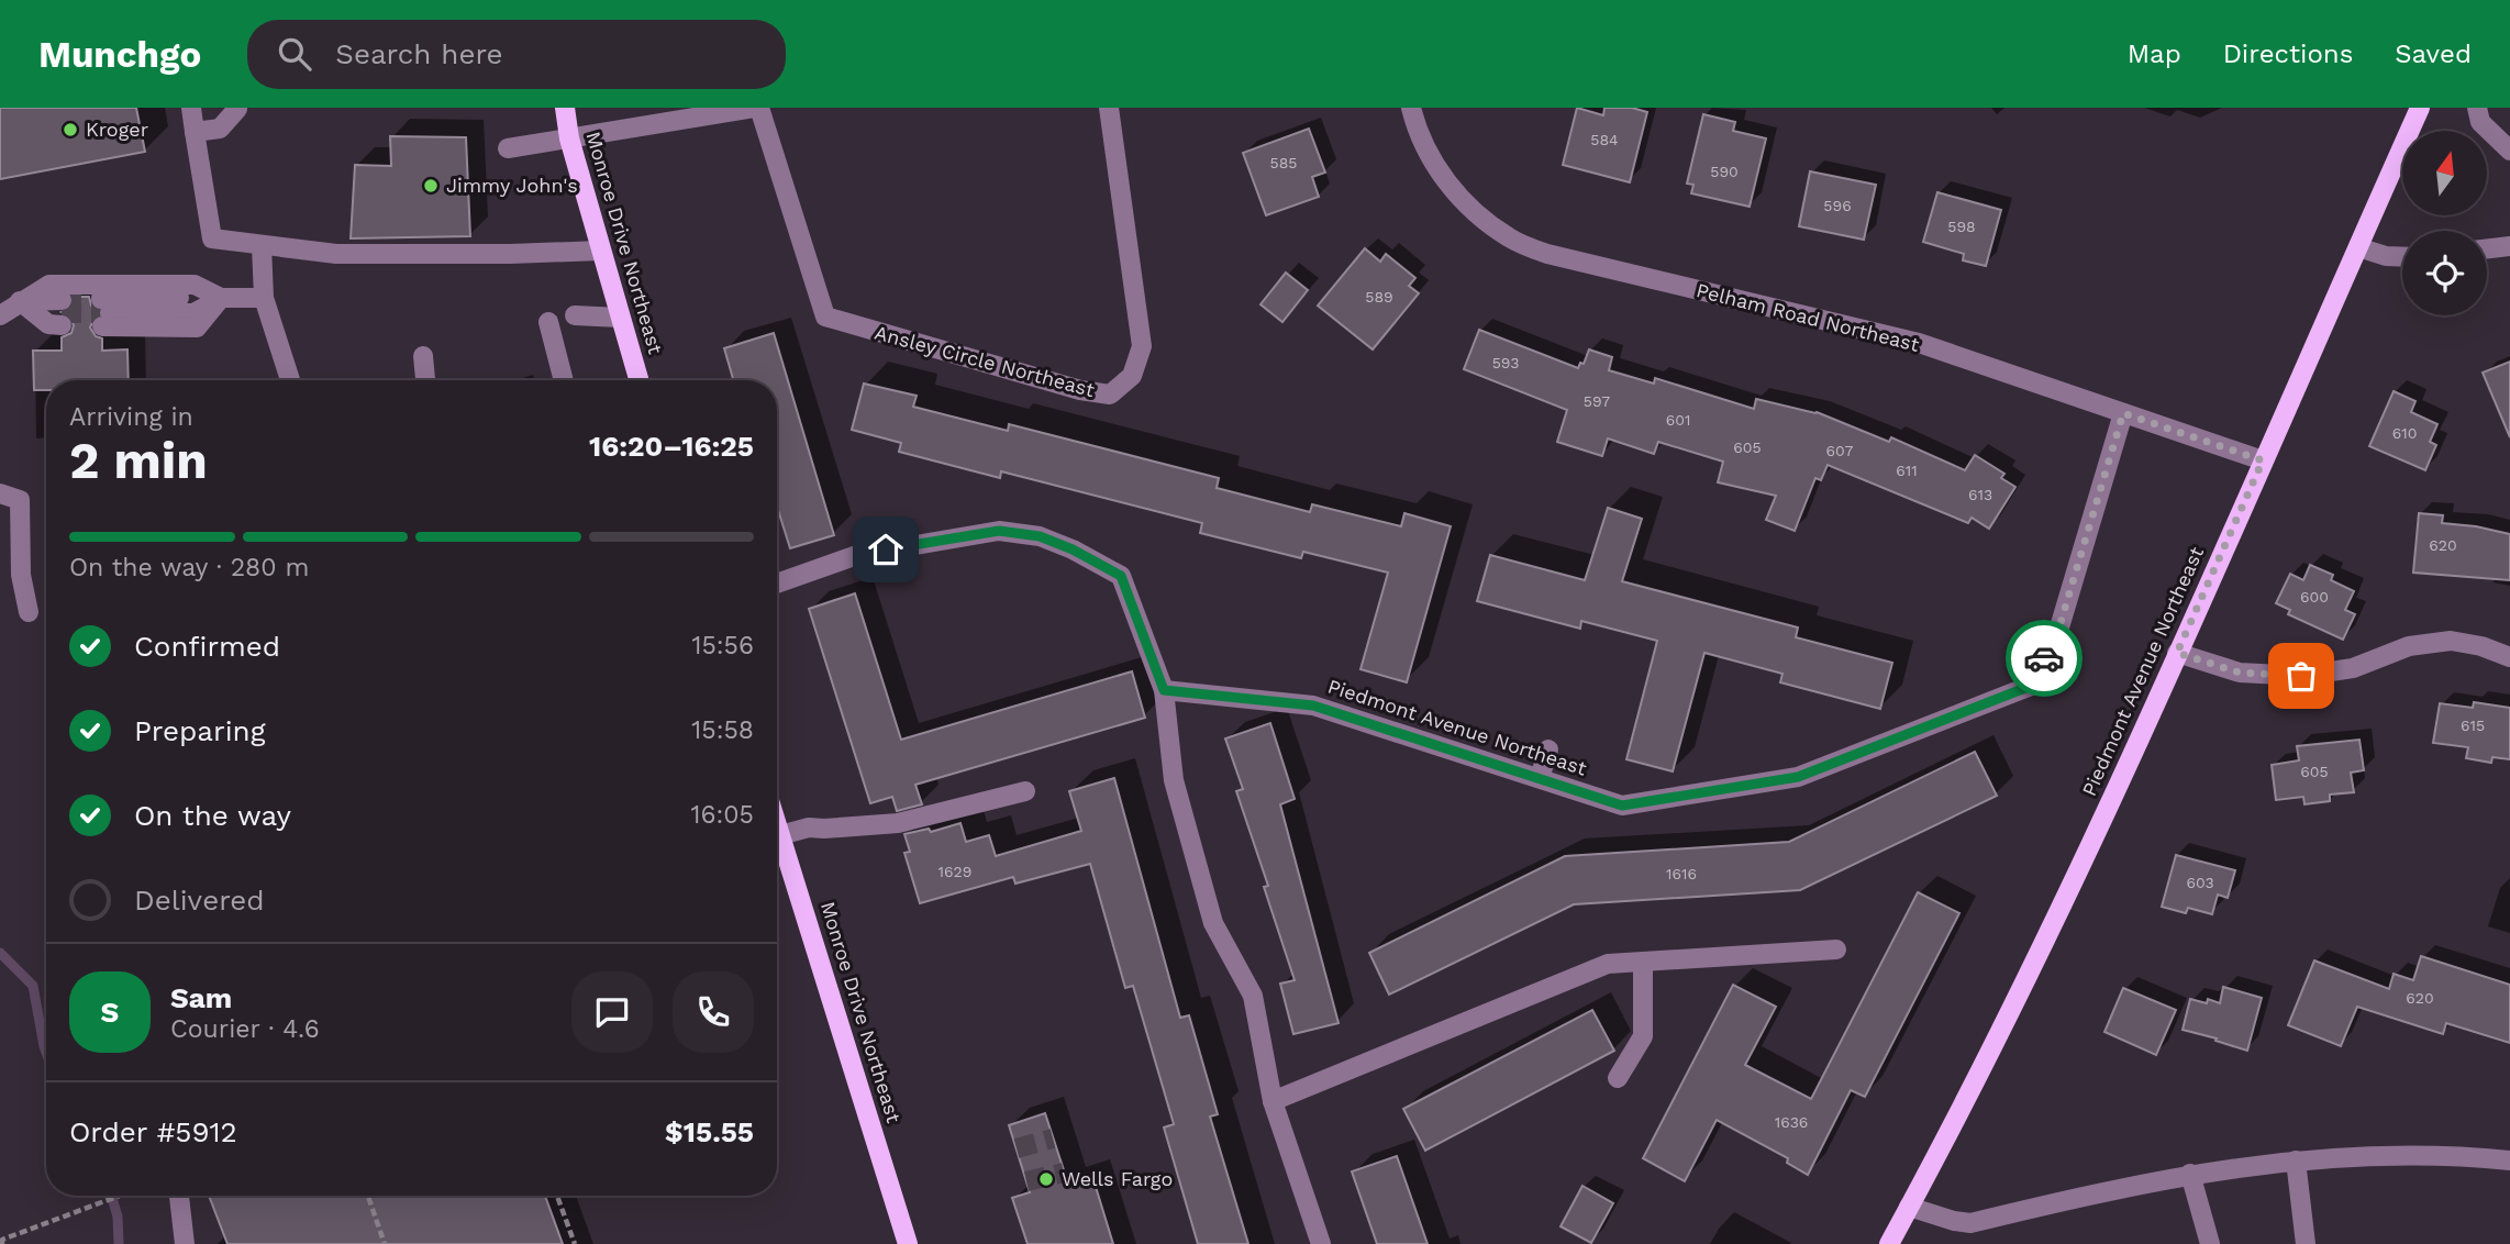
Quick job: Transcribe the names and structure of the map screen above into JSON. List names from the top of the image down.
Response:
{
  "streets": {
    "main road": ["Monroe Drive Northeast", "Piedmont Avenue Northeast"],
    "street": ["Pelham Road Northeast", "Ansley Circle Northeast"]
  },
  "crossings": [
    ["Monroe Drive Northeast", "Ansley Circle Northeast"],
    ["Pelham Road Northeast", "Piedmont Avenue Northeast"]
  ],
  "places": ["Kroger", "Jimmy John's", "Wells Fargo"],
  "house_numbers": [
    "584",
    "585",
    "590",
    "596",
    "598",
    "589",
    "593",
    "597",
    "601",
    "610",
    "605",
    "607",
    "611",
    "613",
    "620",
    "600",
    "615",
    "605",
    "1629",
    "1616",
    "603",
    "620",
    "1636"
  ],
  "north": "top",
  "page": {
    "header": "Munchgo",
    "search": "Search here",
    "nav": ["Map", "Directions", "Saved"],
    "heading": ["2 min", "Arriving in", "16:20–16:25"],
    "panel": [
      "Sam",
      "Courier · 4.6",
      "Order #5912",
      "$15.55"
    ],
    "bar": "On the way · 280 m",
    "list": [
      ["Confirmed", "15:56"],
      ["Preparing", "15:58"],
      ["On the way", "16:05"],
      "Delivered"
    ],
    "round": "S"
  }
}
